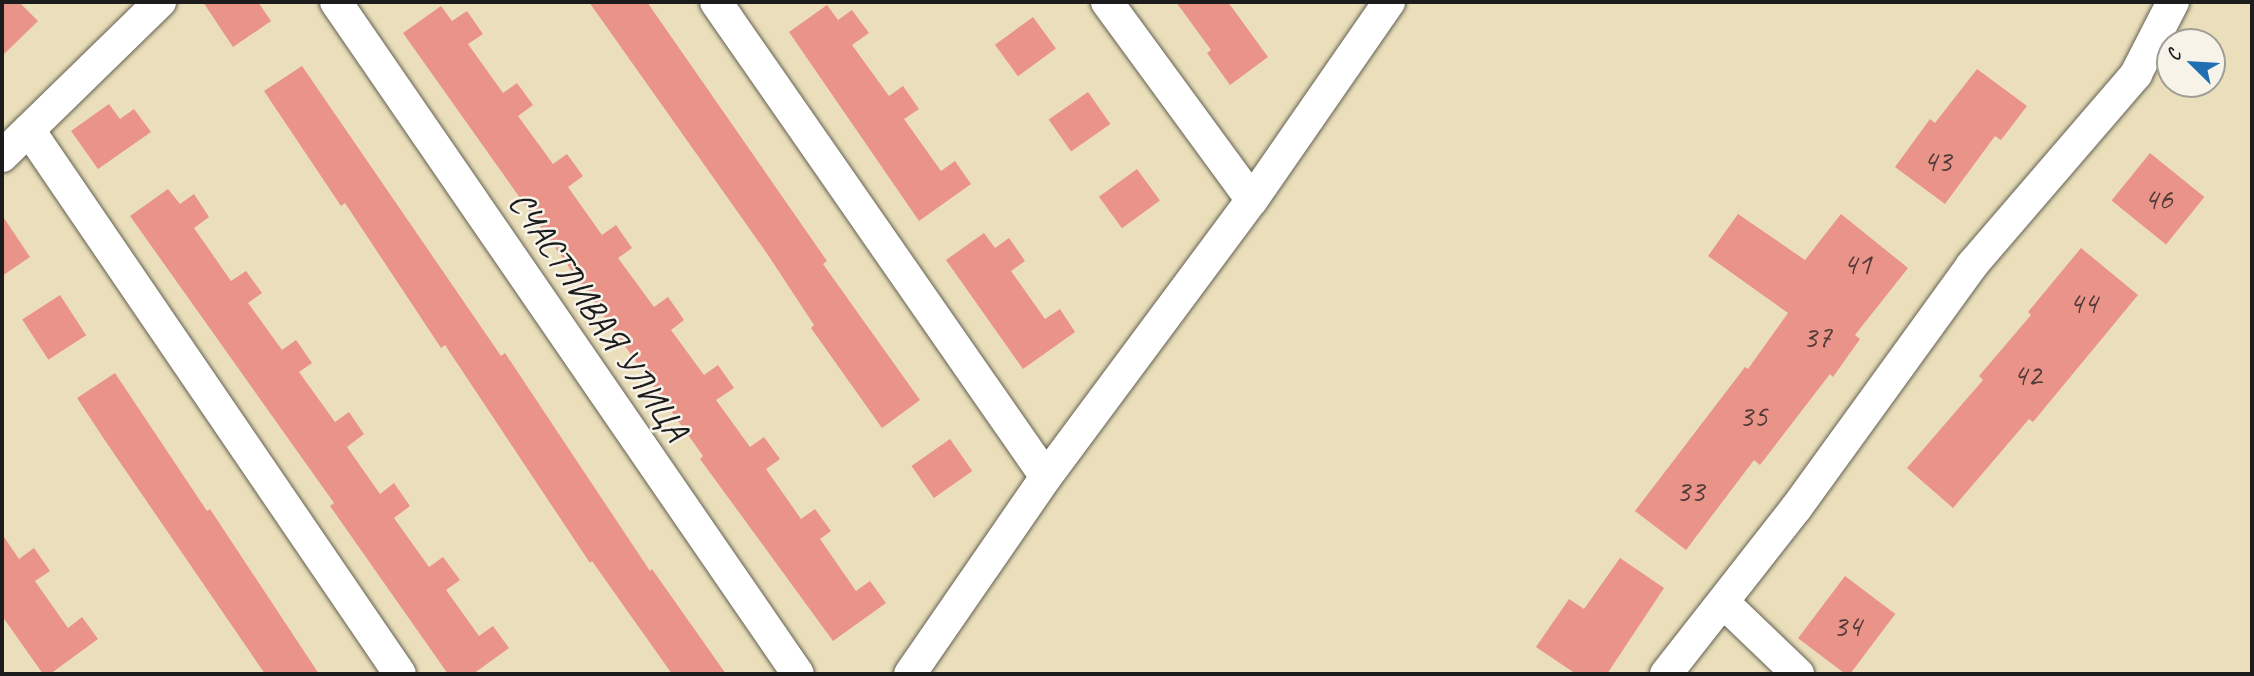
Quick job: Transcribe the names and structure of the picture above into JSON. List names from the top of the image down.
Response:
{
  "streets": {
    "street": ["СЧАСТЛИВАЯ УЛИЦА"]
  },
  "house_numbers": [
    "43",
    "46",
    "41",
    "44",
    "37",
    "42",
    "35",
    "33",
    "34"
  ],
  "north": "top left"
}
